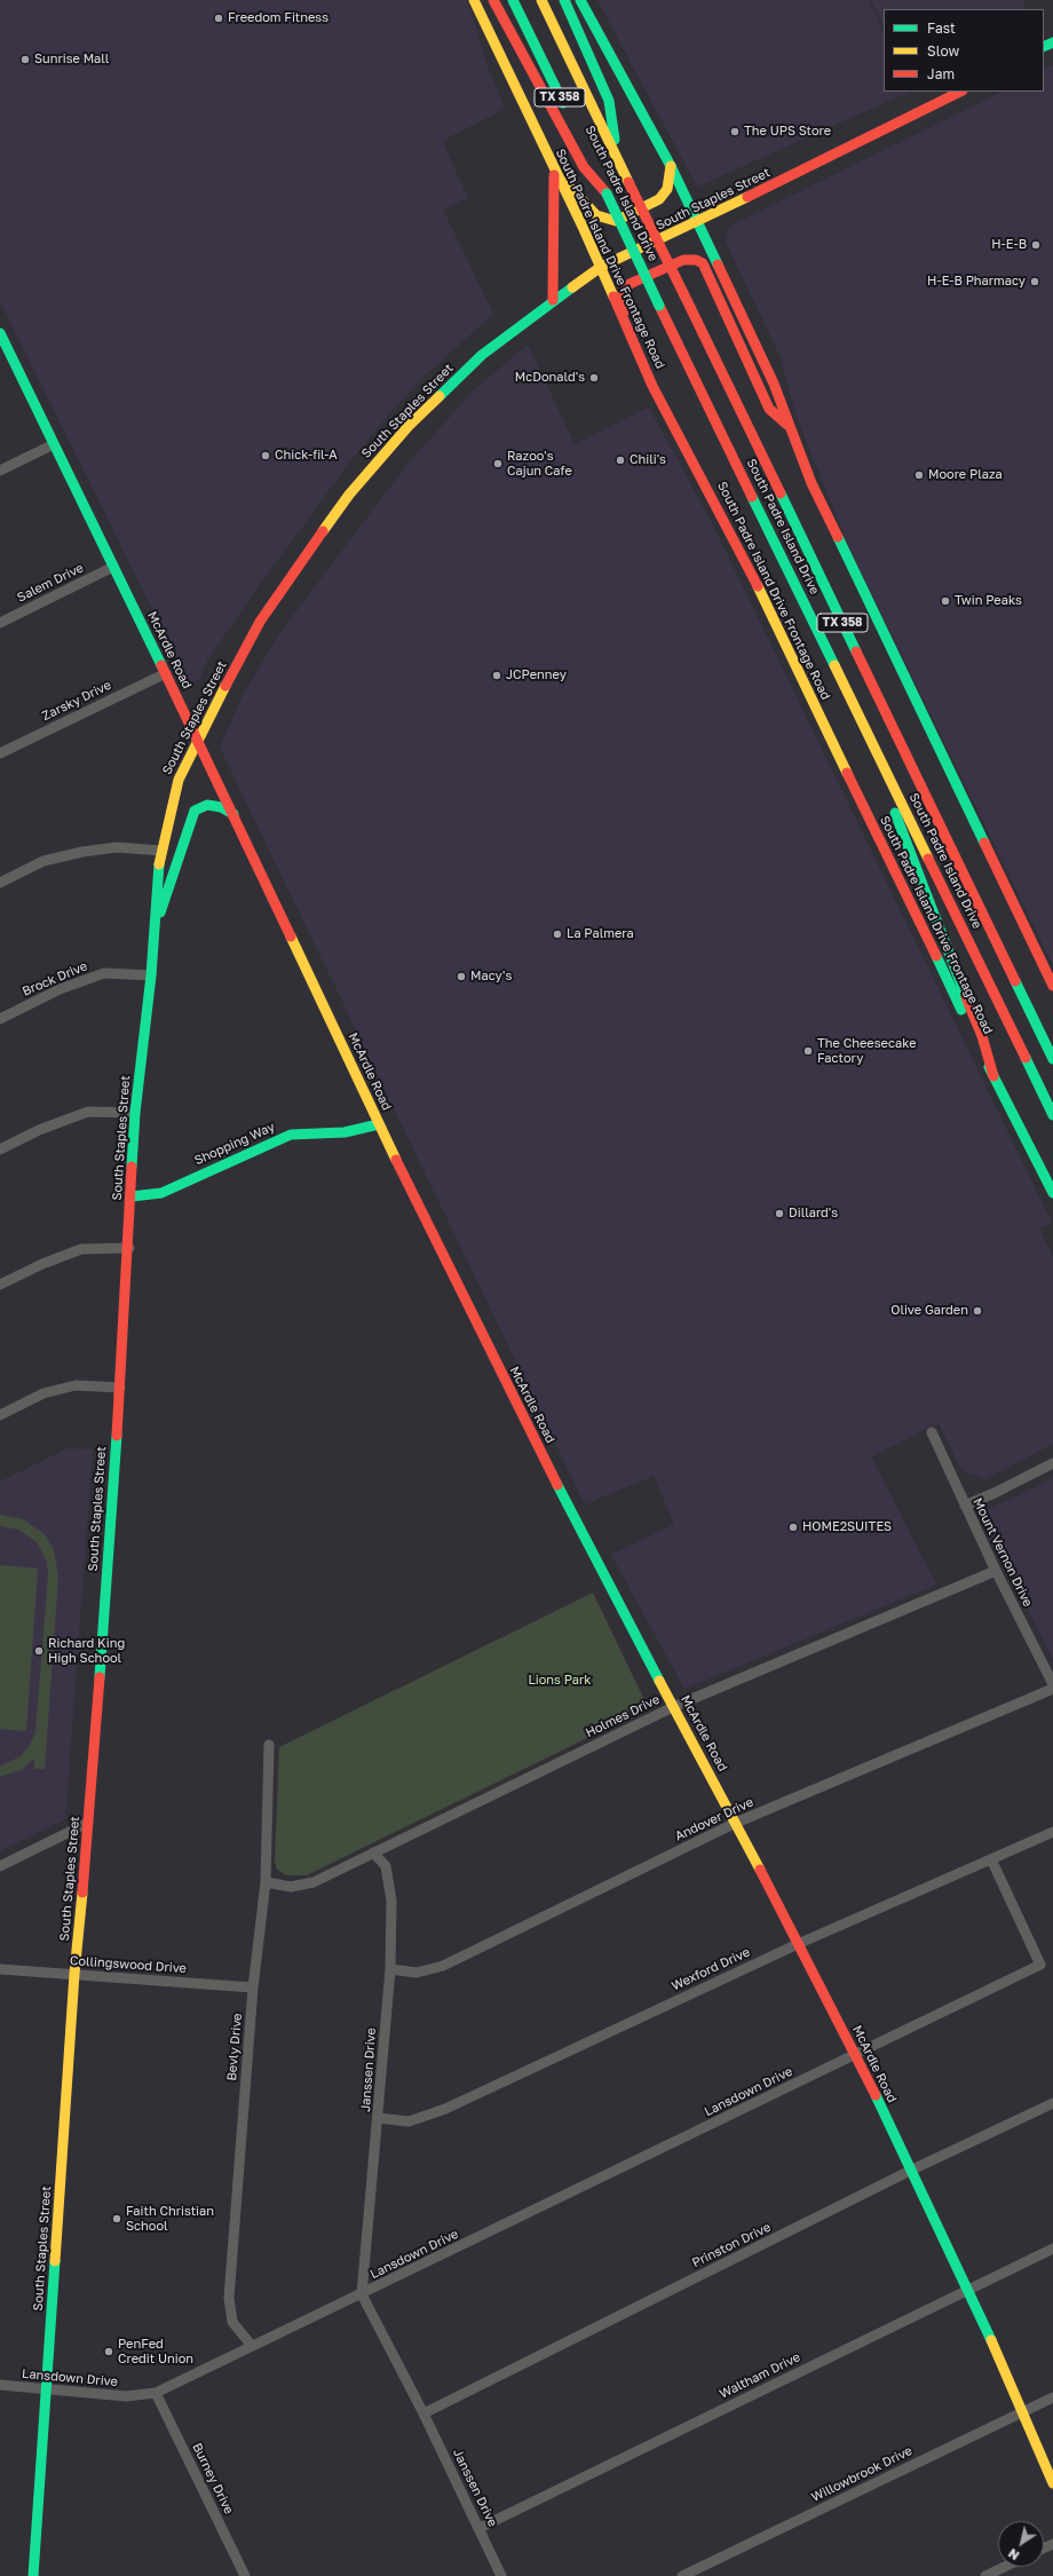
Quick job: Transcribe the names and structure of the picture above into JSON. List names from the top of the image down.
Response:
{
  "streets": {
    "main road": [
      "TX 358",
      "South Padre Island Drive",
      "South Staples Street",
      "South Padre Island Drive Frontage Road",
      "McArdle Road",
      "Shopping Way"
    ],
    "street": [
      "Salem Drive",
      "Zarsky Drive",
      "Brock Drive",
      "Mount Vernon Drive",
      "Holmes Drive",
      "Andover Drive",
      "Collingswood Drive",
      "Wexford Drive",
      "Bevly Drive",
      "Janssen Drive",
      "Lansdown Drive",
      "Prinston Drive",
      "Waltham Drive",
      "Willowbrook Drive",
      "Burney Drive"
    ]
  },
  "crossings": [
    ["South Staples Street", "South Padre Island Drive Frontage Road"],
    ["South Staples Street", "McArdle Road"],
    ["South Staples Street", "Brock Drive"],
    ["South Staples Street", "Shopping Way"],
    ["South Staples Street", "Collingswood Drive"],
    ["South Staples Street", "Lansdown Drive"],
    ["Salem Drive", "McArdle Road"],
    ["McArdle Road", "Zarsky Drive"],
    ["McArdle Road", "Shopping Way"],
    ["McArdle Road", "Holmes Drive"],
    ["McArdle Road", "Andover Drive"],
    ["McArdle Road", "Wexford Drive"],
    ["McArdle Road", "Lansdown Drive"],
    ["McArdle Road", "Prinston Drive"],
    ["McArdle Road", "Waltham Drive"],
    ["McArdle Road", "Willowbrook Drive"],
    ["Mount Vernon Drive", "Holmes Drive"],
    ["Holmes Drive", "Bevly Drive"],
    ["Holmes Drive", "Janssen Drive"],
    ["Andover Drive", "Janssen Drive"],
    ["Collingswood Drive", "Bevly Drive"],
    ["Wexford Drive", "Janssen Drive"],
    ["Wexford Drive", "Lansdown Drive"],
    ["Bevly Drive", "Lansdown Drive"],
    ["Janssen Drive", "Lansdown Drive"],
    ["Janssen Drive", "Prinston Drive"],
    ["Janssen Drive", "Waltham Drive"],
    ["Lansdown Drive", "Prinston Drive"],
    ["Lansdown Drive", "Burney Drive"]
  ],
  "parks": ["Lions Park"],
  "places": [
    "Freedom Fitness",
    "Sunrise Mall",
    "The UPS Store",
    "H-E-B",
    "H-E-B Pharmacy",
    "McDonald's",
    "Chick-fil-A",
    "Chili's",
    "Razoo's Cajun Cafe",
    "Moore Plaza",
    "Twin Peaks",
    "JCPenney",
    "La Palmera",
    "Macy's",
    "The Cheesecake Factory",
    "Dillard's",
    "Olive Garden",
    "HOME2SUITES",
    "Richard King High School",
    "Faith Christian School",
    "PenFed Credit Union"
  ],
  "legend": ["Fast", "Slow", "Jam"],
  "north": "bottom left"
}
